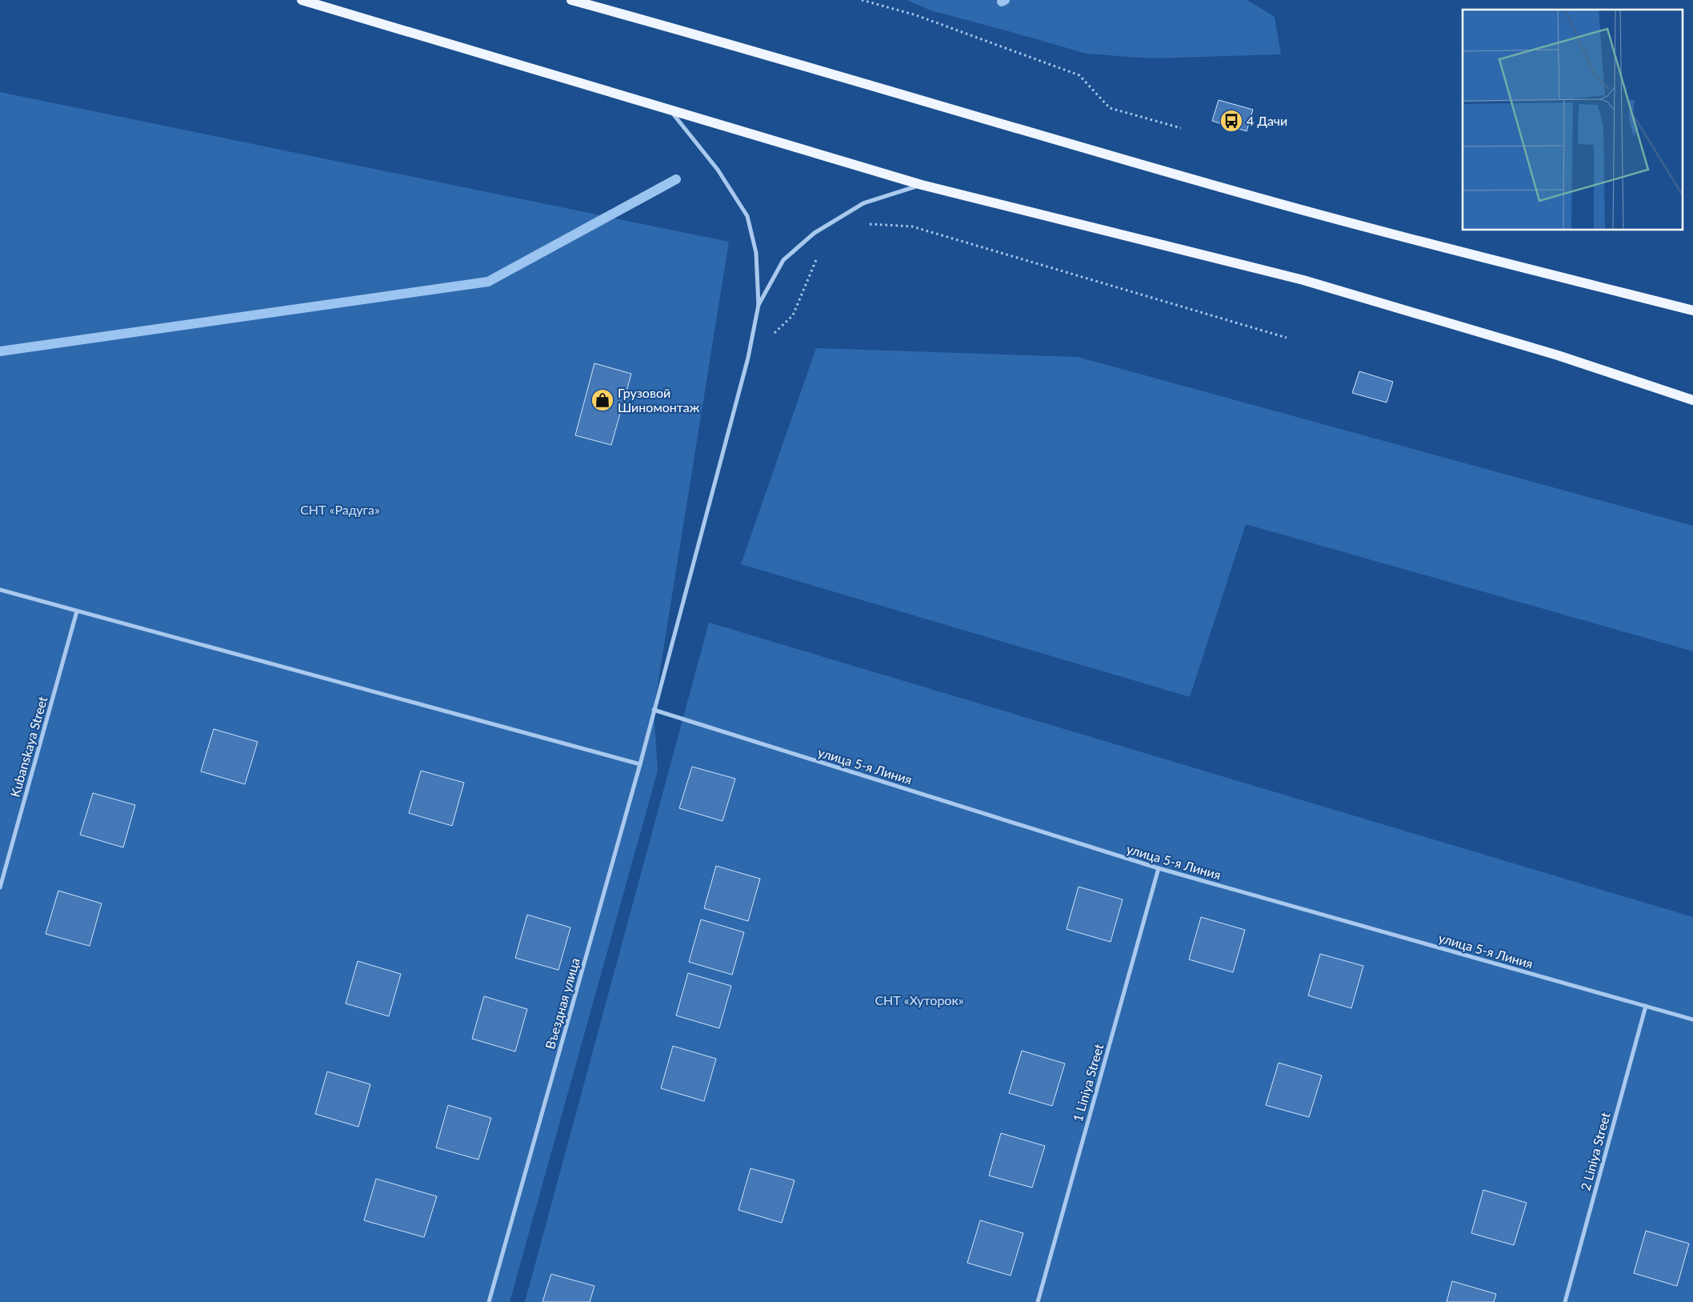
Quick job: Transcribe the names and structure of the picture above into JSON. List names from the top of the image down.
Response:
{
  "streets": {
    "street": [
      "Kubanskaya Street",
      "улица 5-я Линия",
      "Въездная улица",
      "1 Liniya Street",
      "2 Liniya Street"
    ]
  },
  "crossings": [
    ["улица 5-я Линия", "Въездная улица"],
    ["улица 5-я Линия", "1 Liniya Street"],
    ["улица 5-я Линия", "2 Liniya Street"]
  ],
  "parks": ["СНТ «Радуга»", "СНТ «Хуторок»"],
  "places": {
    "bus stop": ["4 Дачи"],
    "shop": ["Грузовой Шиномонтаж"]
  }
}
